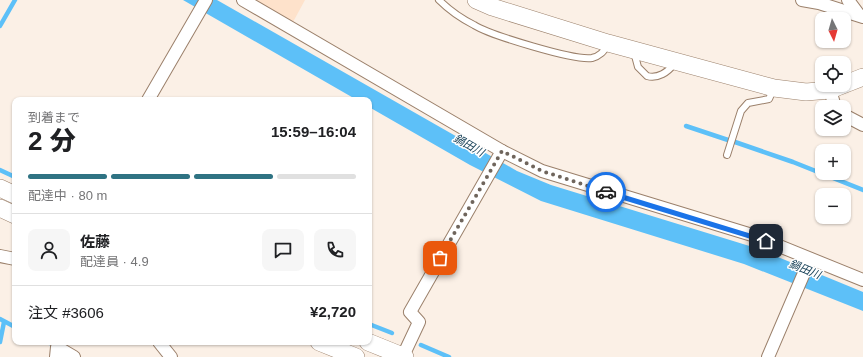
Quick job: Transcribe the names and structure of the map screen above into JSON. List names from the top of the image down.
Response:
{
  "water": ["鍋田川"],
  "north": "bottom",
  "page": {
    "map_buttons": ["+", "−"],
    "heading": ["2 分", "到着まで", "15:59–16:04"],
    "panel": [
      "佐藤",
      "配達員 · 4.9",
      "注文 #3606",
      "¥2,720"
    ],
    "bar": "配達中 · 80 m"
  }
}
